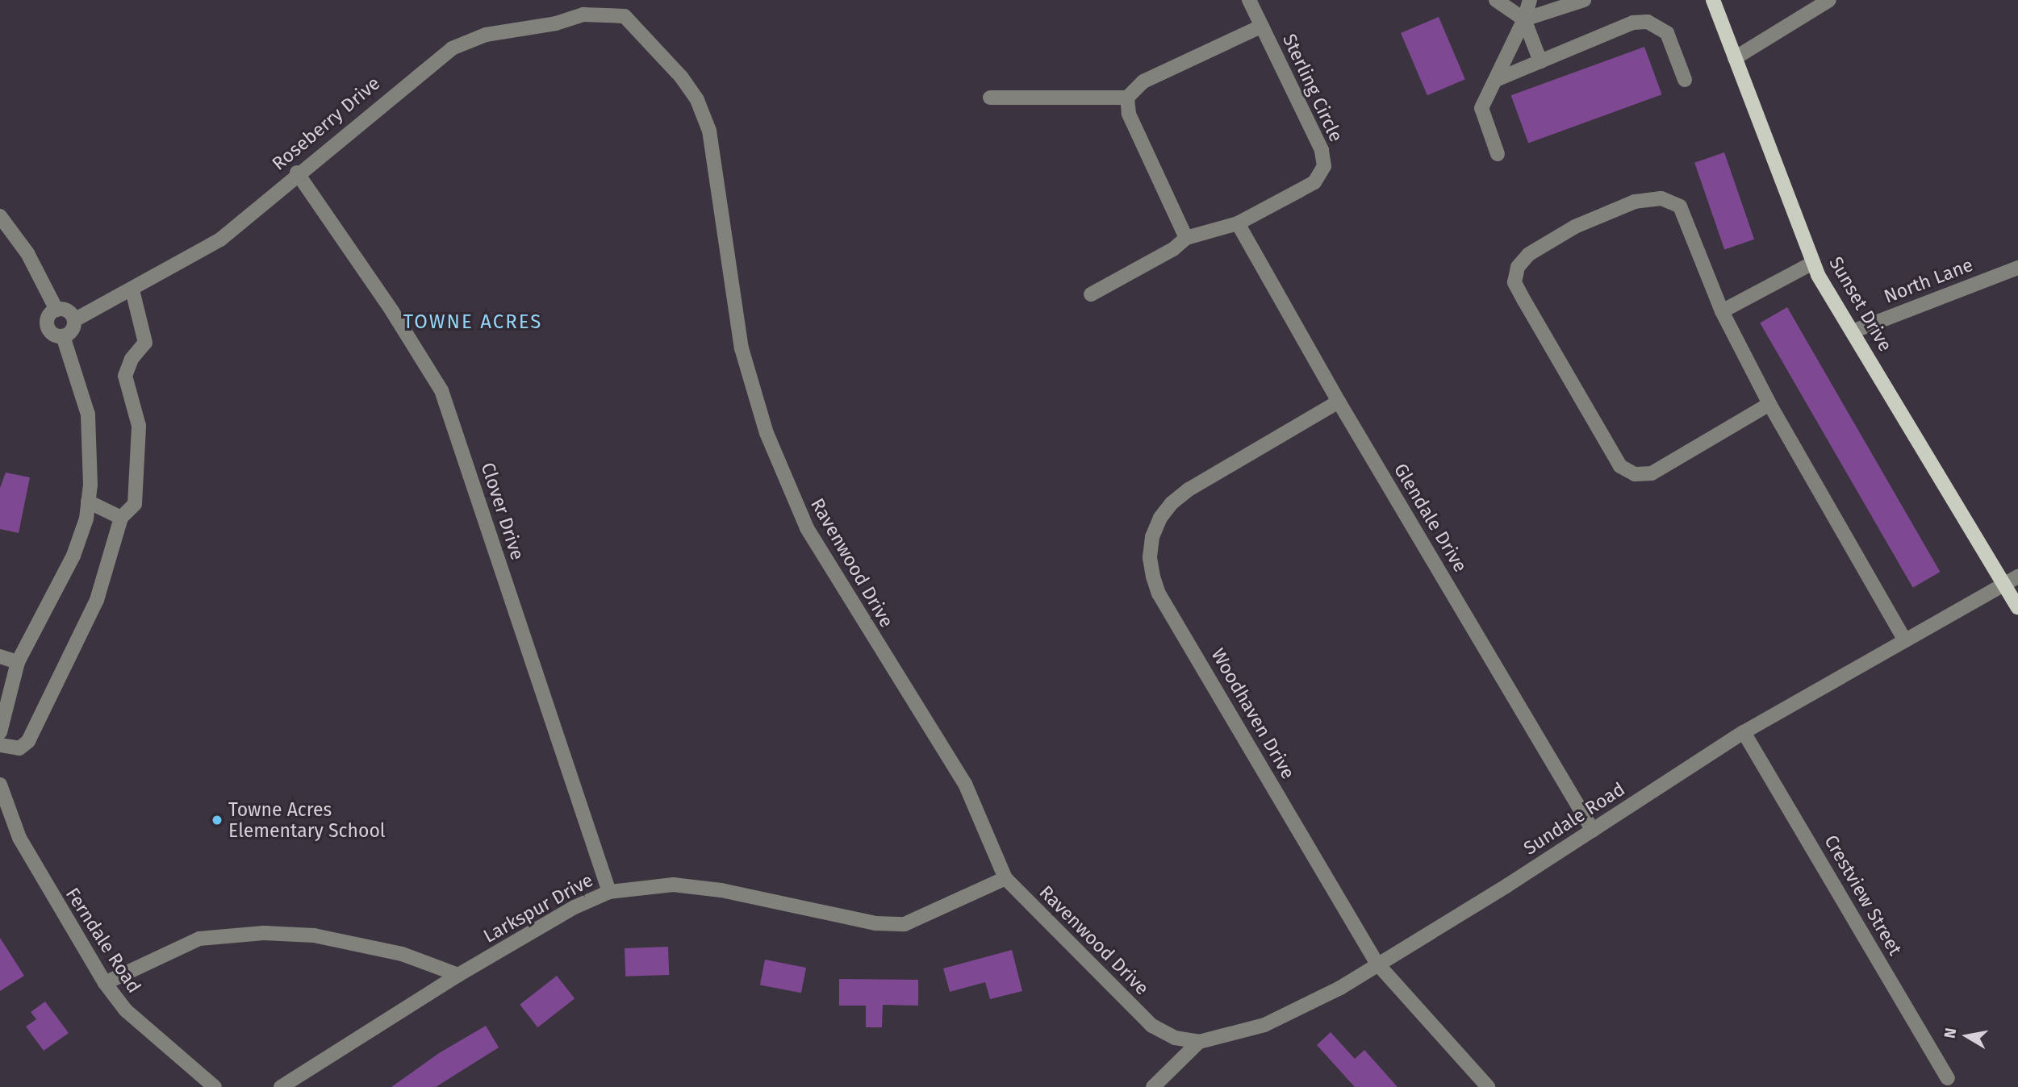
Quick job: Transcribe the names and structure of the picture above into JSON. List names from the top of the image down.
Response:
{
  "streets": {
    "main road": ["Sunset Drive"],
    "street": [
      "Sterling Circle",
      "Roseberry Drive",
      "North Lane",
      "Clover Drive",
      "Glendale Drive",
      "Ravenwood Drive",
      "Woodhaven Drive",
      "Sundale Road",
      "Crestview Street",
      "Larkspur Drive",
      "Ferndale Road"
    ]
  },
  "crossings": [
    ["Sterling Circle", "Glendale Drive"],
    ["Roseberry Drive", "Clover Drive"],
    ["Roseberry Drive", "Ravenwood Drive"],
    ["North Lane", "Sunset Drive"],
    ["Sunset Drive", "Sundale Road"],
    ["Clover Drive", "Larkspur Drive"],
    ["Glendale Drive", "Woodhaven Drive"],
    ["Glendale Drive", "Sundale Road"],
    ["Ravenwood Drive", "Sundale Road"],
    ["Ravenwood Drive", "Larkspur Drive"],
    ["Woodhaven Drive", "Sundale Road"],
    ["Sundale Road", "Crestview Street"]
  ],
  "districts": ["TOWNE ACRES"],
  "places": ["Towne Acres Elementary School"],
  "north": "left"
}
